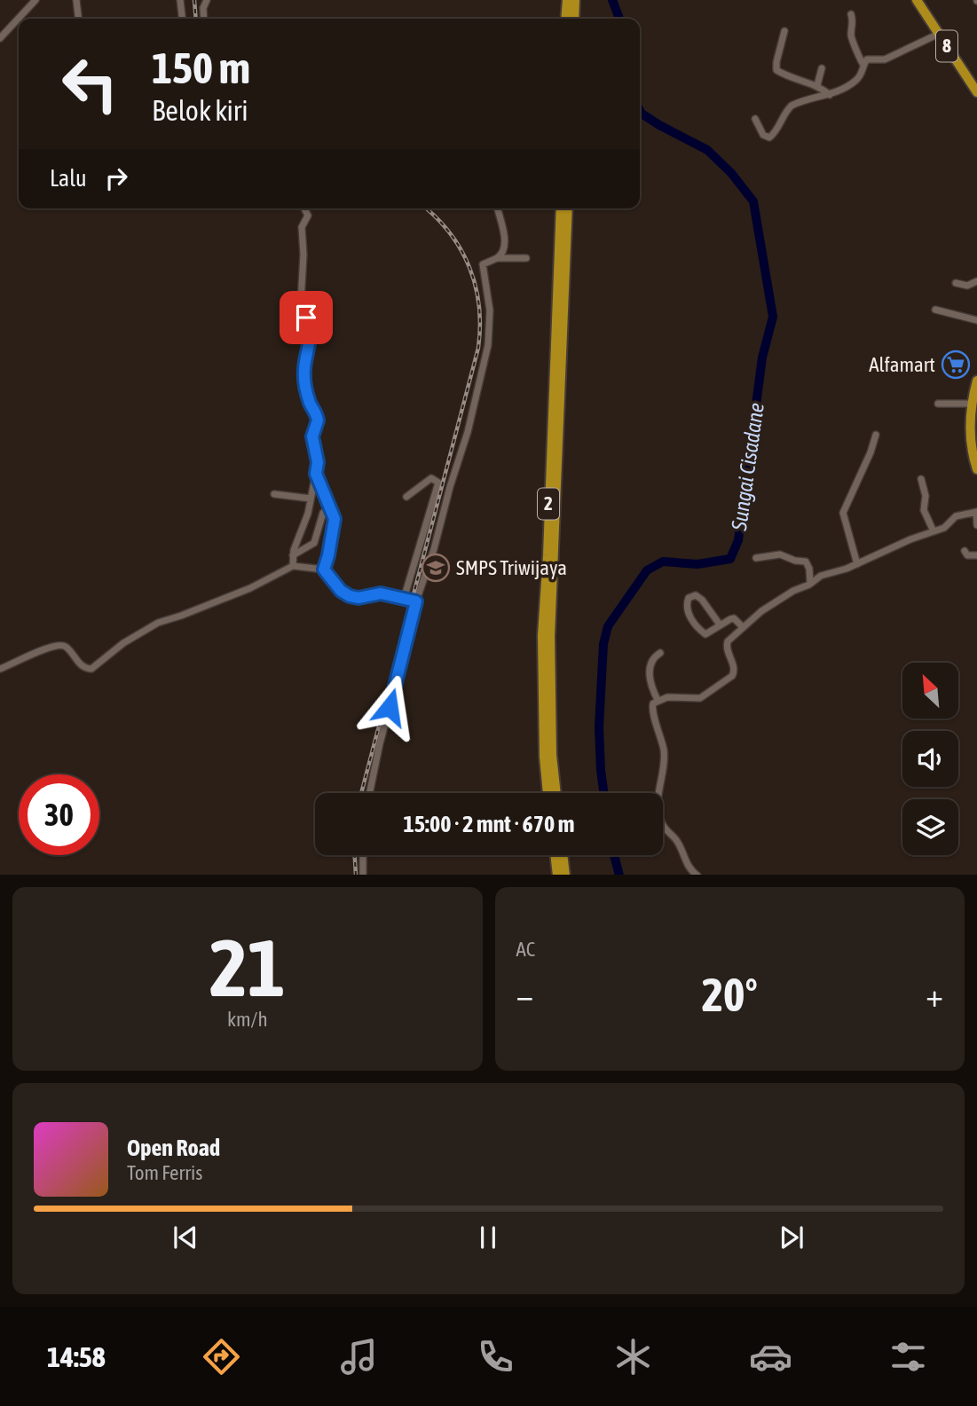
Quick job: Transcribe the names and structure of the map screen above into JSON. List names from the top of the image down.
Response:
{
  "streets": {
    "highway": ["8", "2"]
  },
  "water": ["Sungai Cisadane"],
  "places": {
    "supermarket": ["Alfamart"],
    "school or university": ["SMPS Triwijaya"]
  },
  "north": "top left",
  "page": {
    "turn": ["150 m", "Belok kiri"],
    "then": "Lalu",
    "limit": "30",
    "trip": "15:00 · 2 mnt · 670 m",
    "tile": [
      ["21", "km/h"],
      "AC"
    ],
    "heat": ["−", "20°", "+"],
    "song": ["Open Road", "Tom Ferris"],
    "tabs": "14:58"
  }
}
